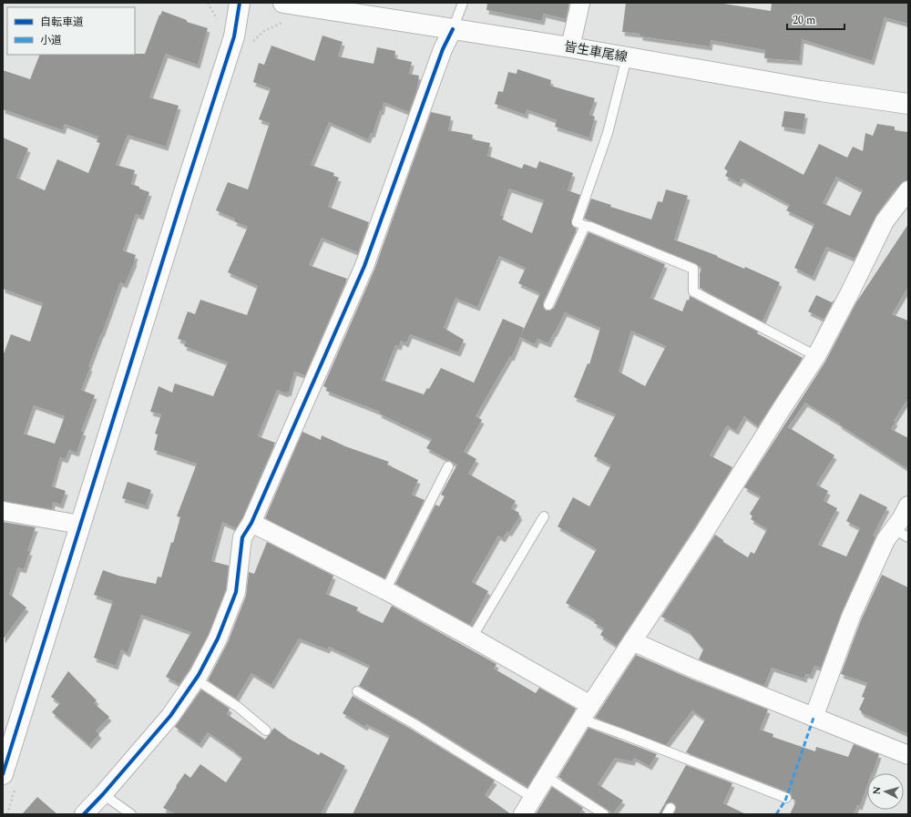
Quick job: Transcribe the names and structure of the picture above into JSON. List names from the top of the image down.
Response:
{
  "streets": {
    "street": ["皆生車尾線"]
  },
  "legend": ["自転車道", "小道"],
  "scale_bar": "20 m",
  "north": "left"
}
